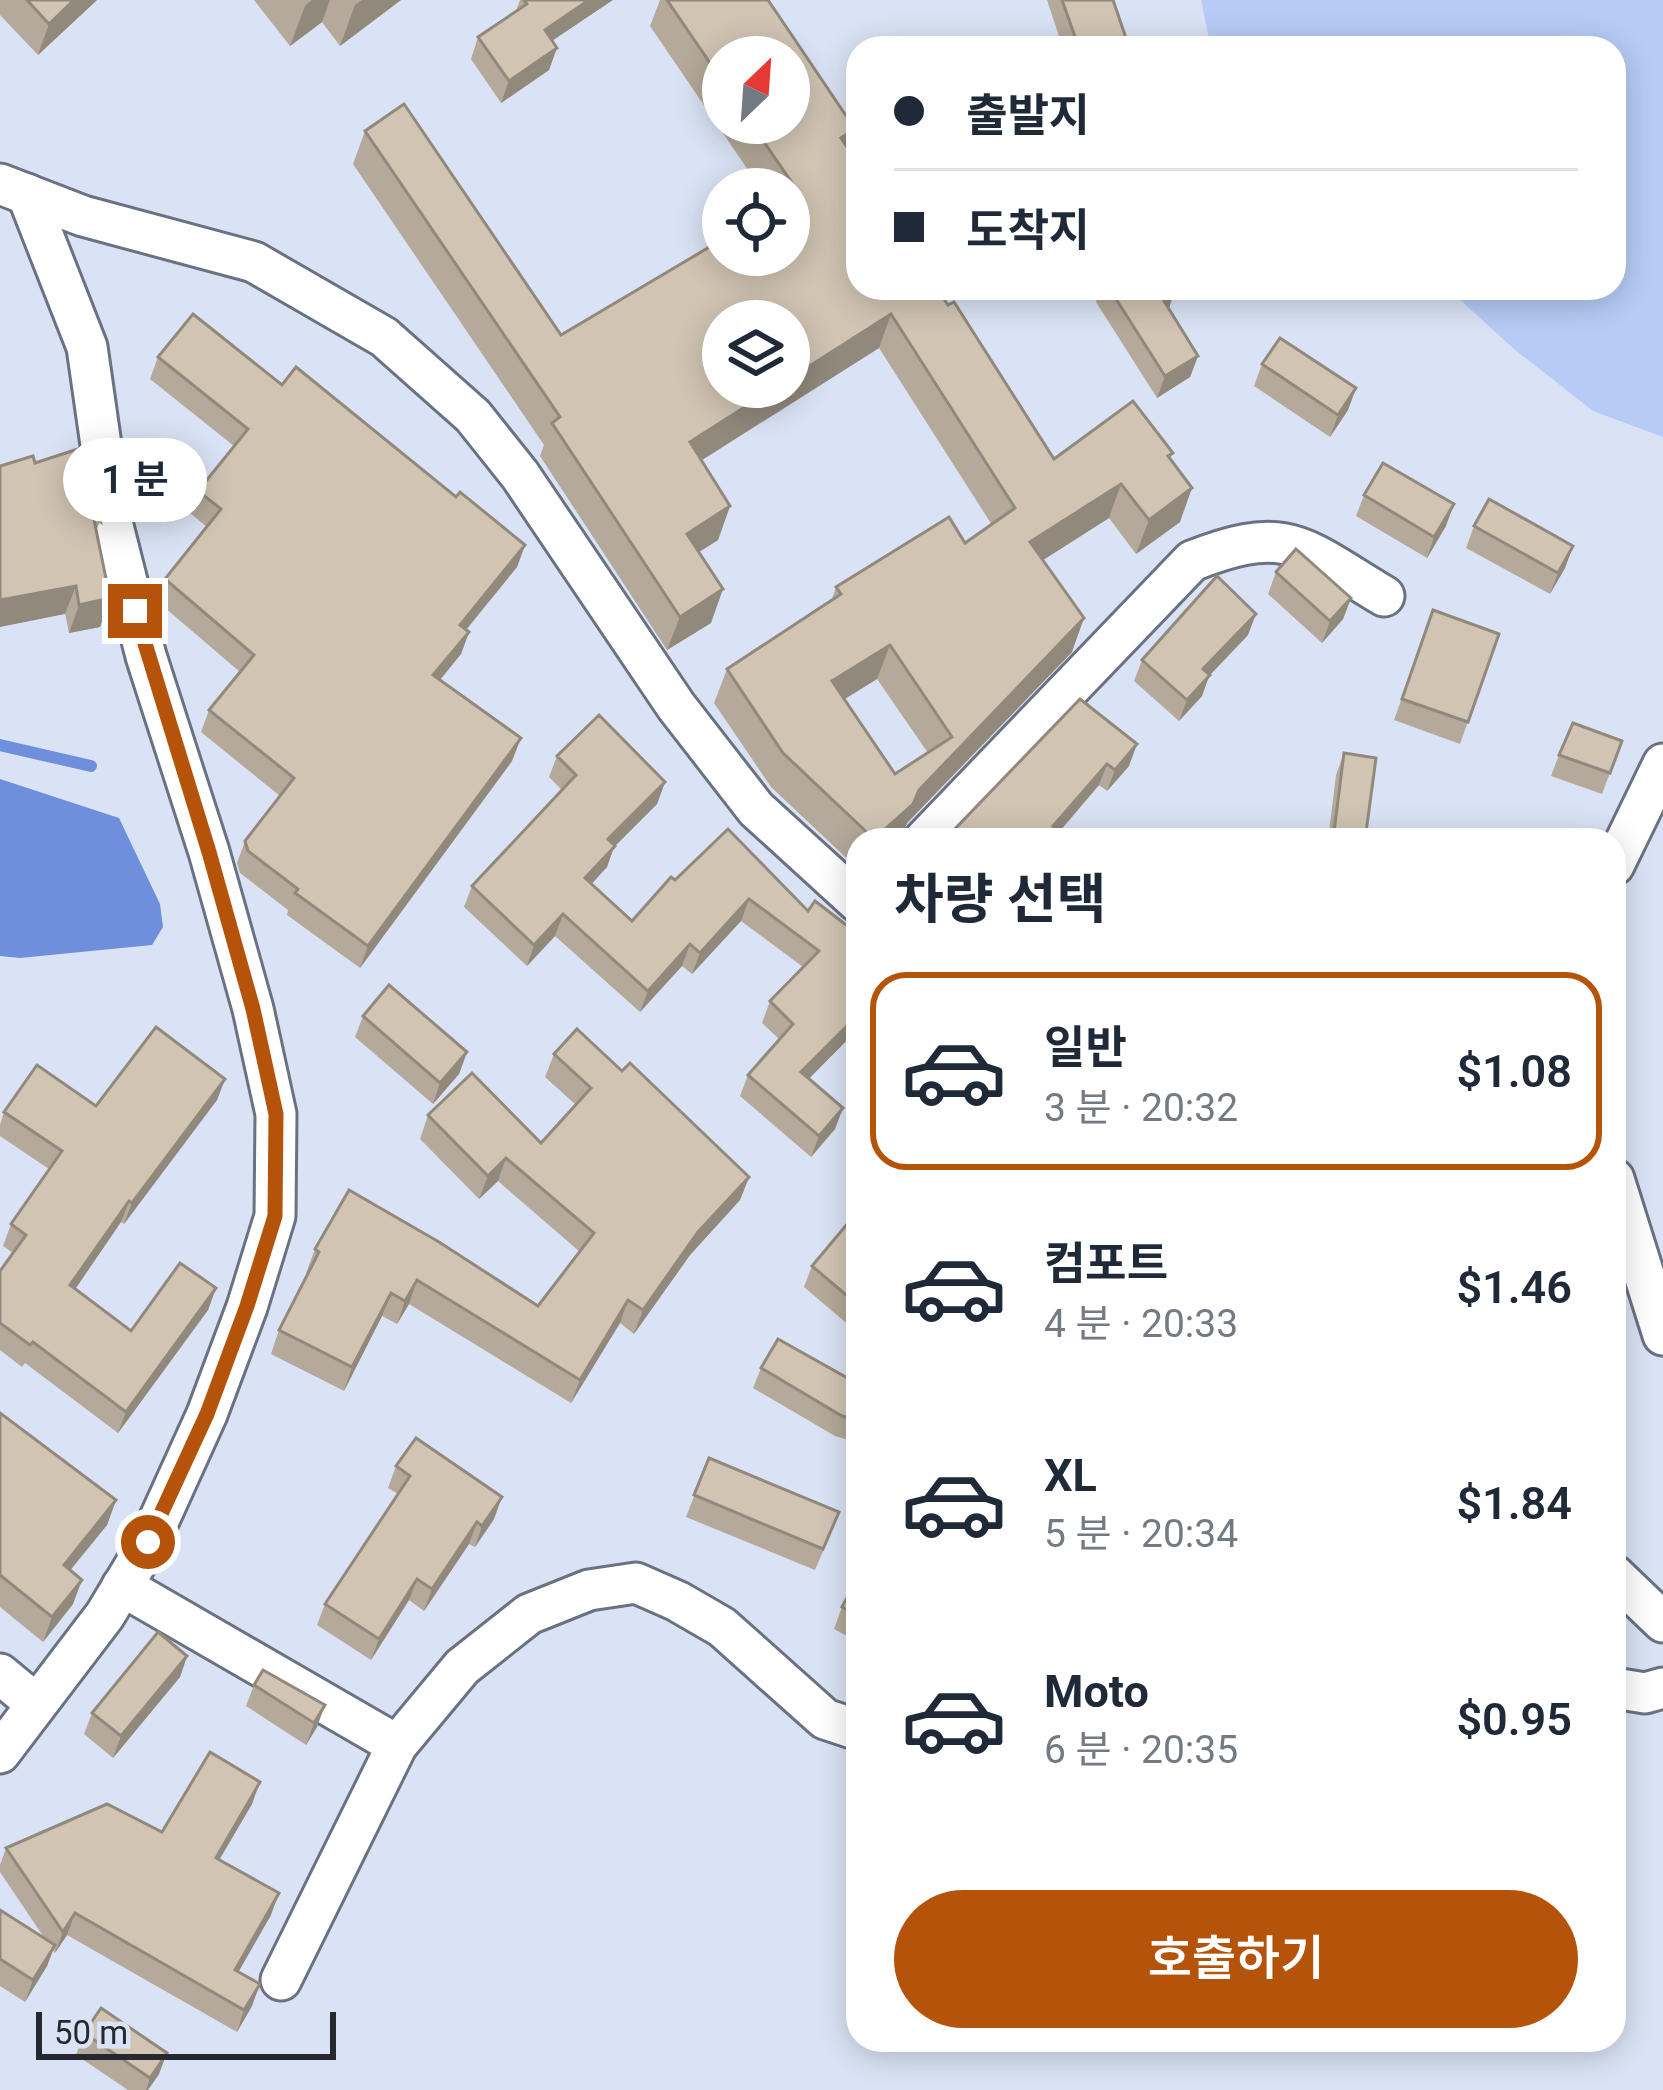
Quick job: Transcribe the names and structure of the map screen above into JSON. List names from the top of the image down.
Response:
{
  "scale_bar": "50 m",
  "north": "top right",
  "page": {
    "banner": ["출발지", "도착지"],
    "bubble": "1 분",
    "heading": "차량 선택",
    "list": [
      {
        "name": "일반",
        "note": "3 분 · 20:32",
        "value": "$1.08"
      },
      {
        "name": "컴포트",
        "note": "4 분 · 20:33",
        "value": "$1.46"
      },
      {
        "name": "XL",
        "note": "5 분 · 20:34",
        "value": "$1.84"
      },
      {
        "name": "Moto",
        "note": "6 분 · 20:35",
        "value": "$0.95"
      }
    ],
    "buttons": "호출하기",
    "scale": "50 m"
  }
}
